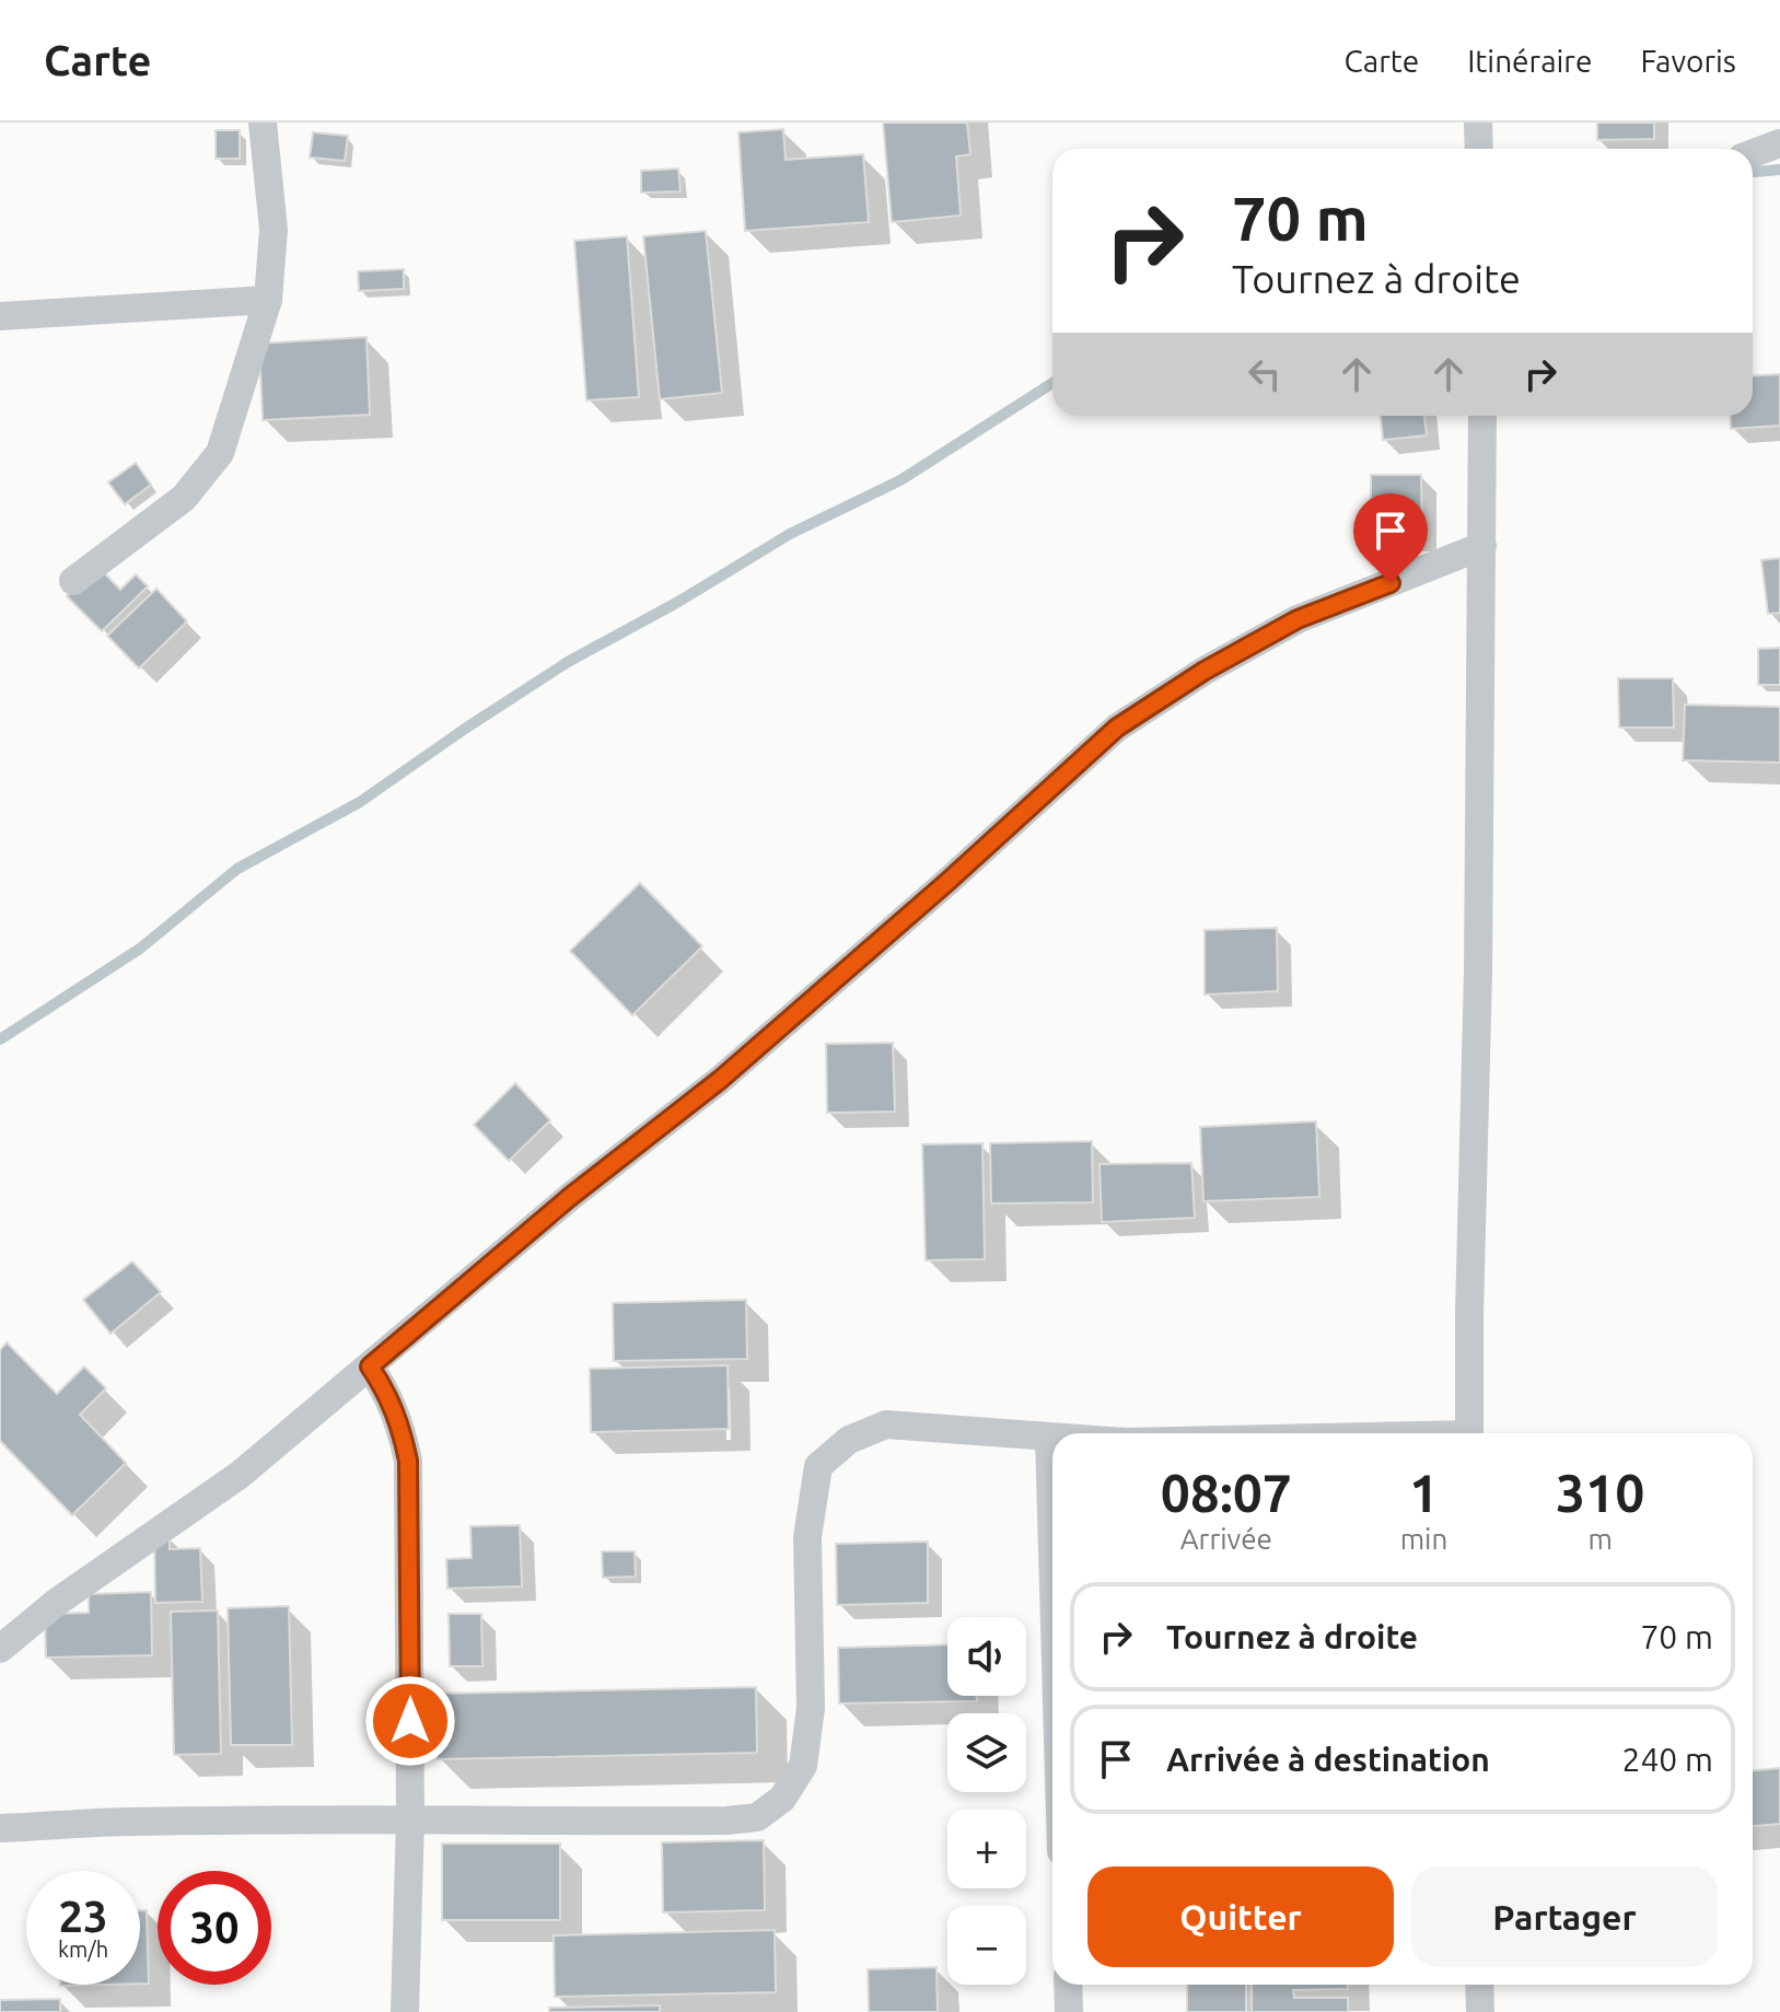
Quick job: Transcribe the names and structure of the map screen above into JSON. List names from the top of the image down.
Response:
{
  "page": {
    "header": "Carte",
    "nav": ["Carte", "Itinéraire", "Favoris"],
    "turn": ["70 m", "Tournez à droite"],
    "eta": [
      "08:07",
      "Arrivée",
      "1",
      "min",
      "310",
      "m"
    ],
    "list": [
      {
        "name": "Tournez à droite",
        "value": "70 m"
      },
      {
        "name": "Arrivée à destination",
        "value": "240 m"
      }
    ],
    "map_buttons": ["+", "−"],
    "buttons": ["Quitter", "Partager"],
    "speed": "23 km/h",
    "limit": "30"
  }
}
